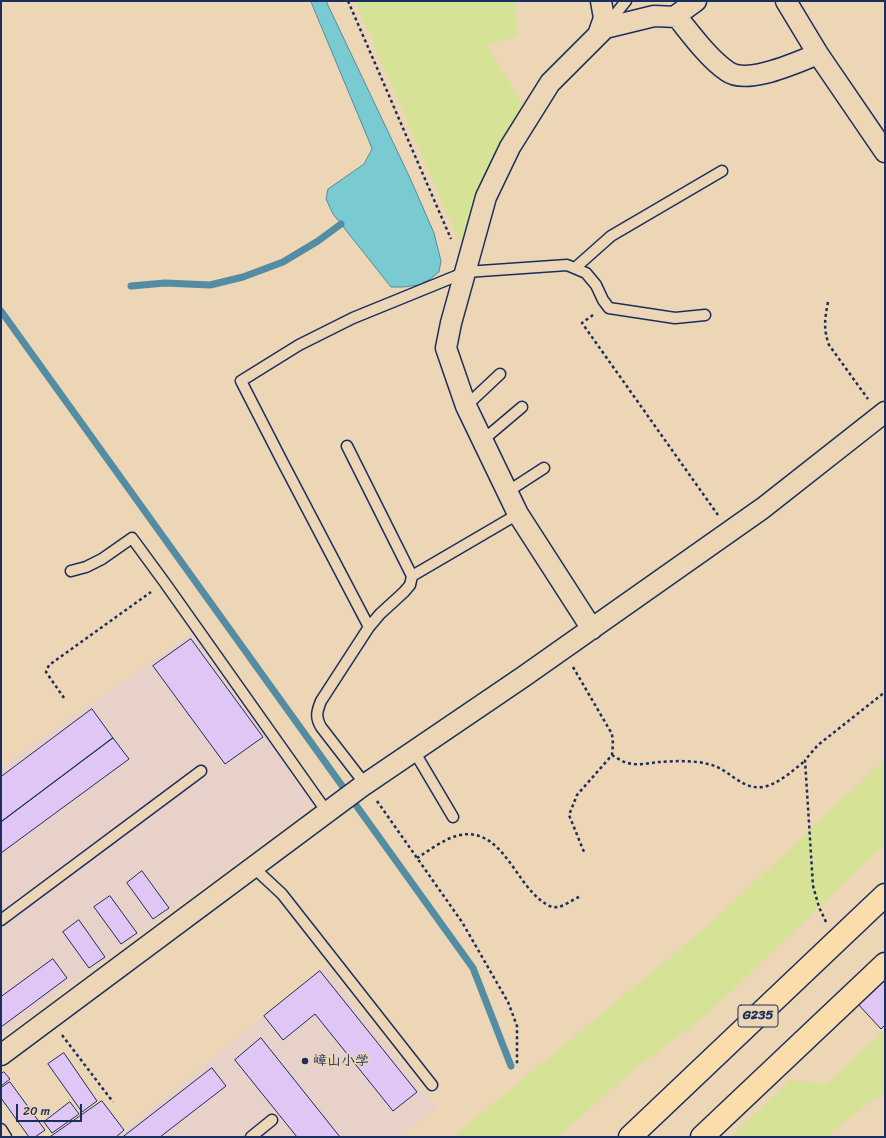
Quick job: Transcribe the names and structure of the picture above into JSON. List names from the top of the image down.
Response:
{
  "streets": {
    "highway": ["G235"]
  },
  "places": ["嶂山小学"],
  "scale_bar": "20 m"
}
